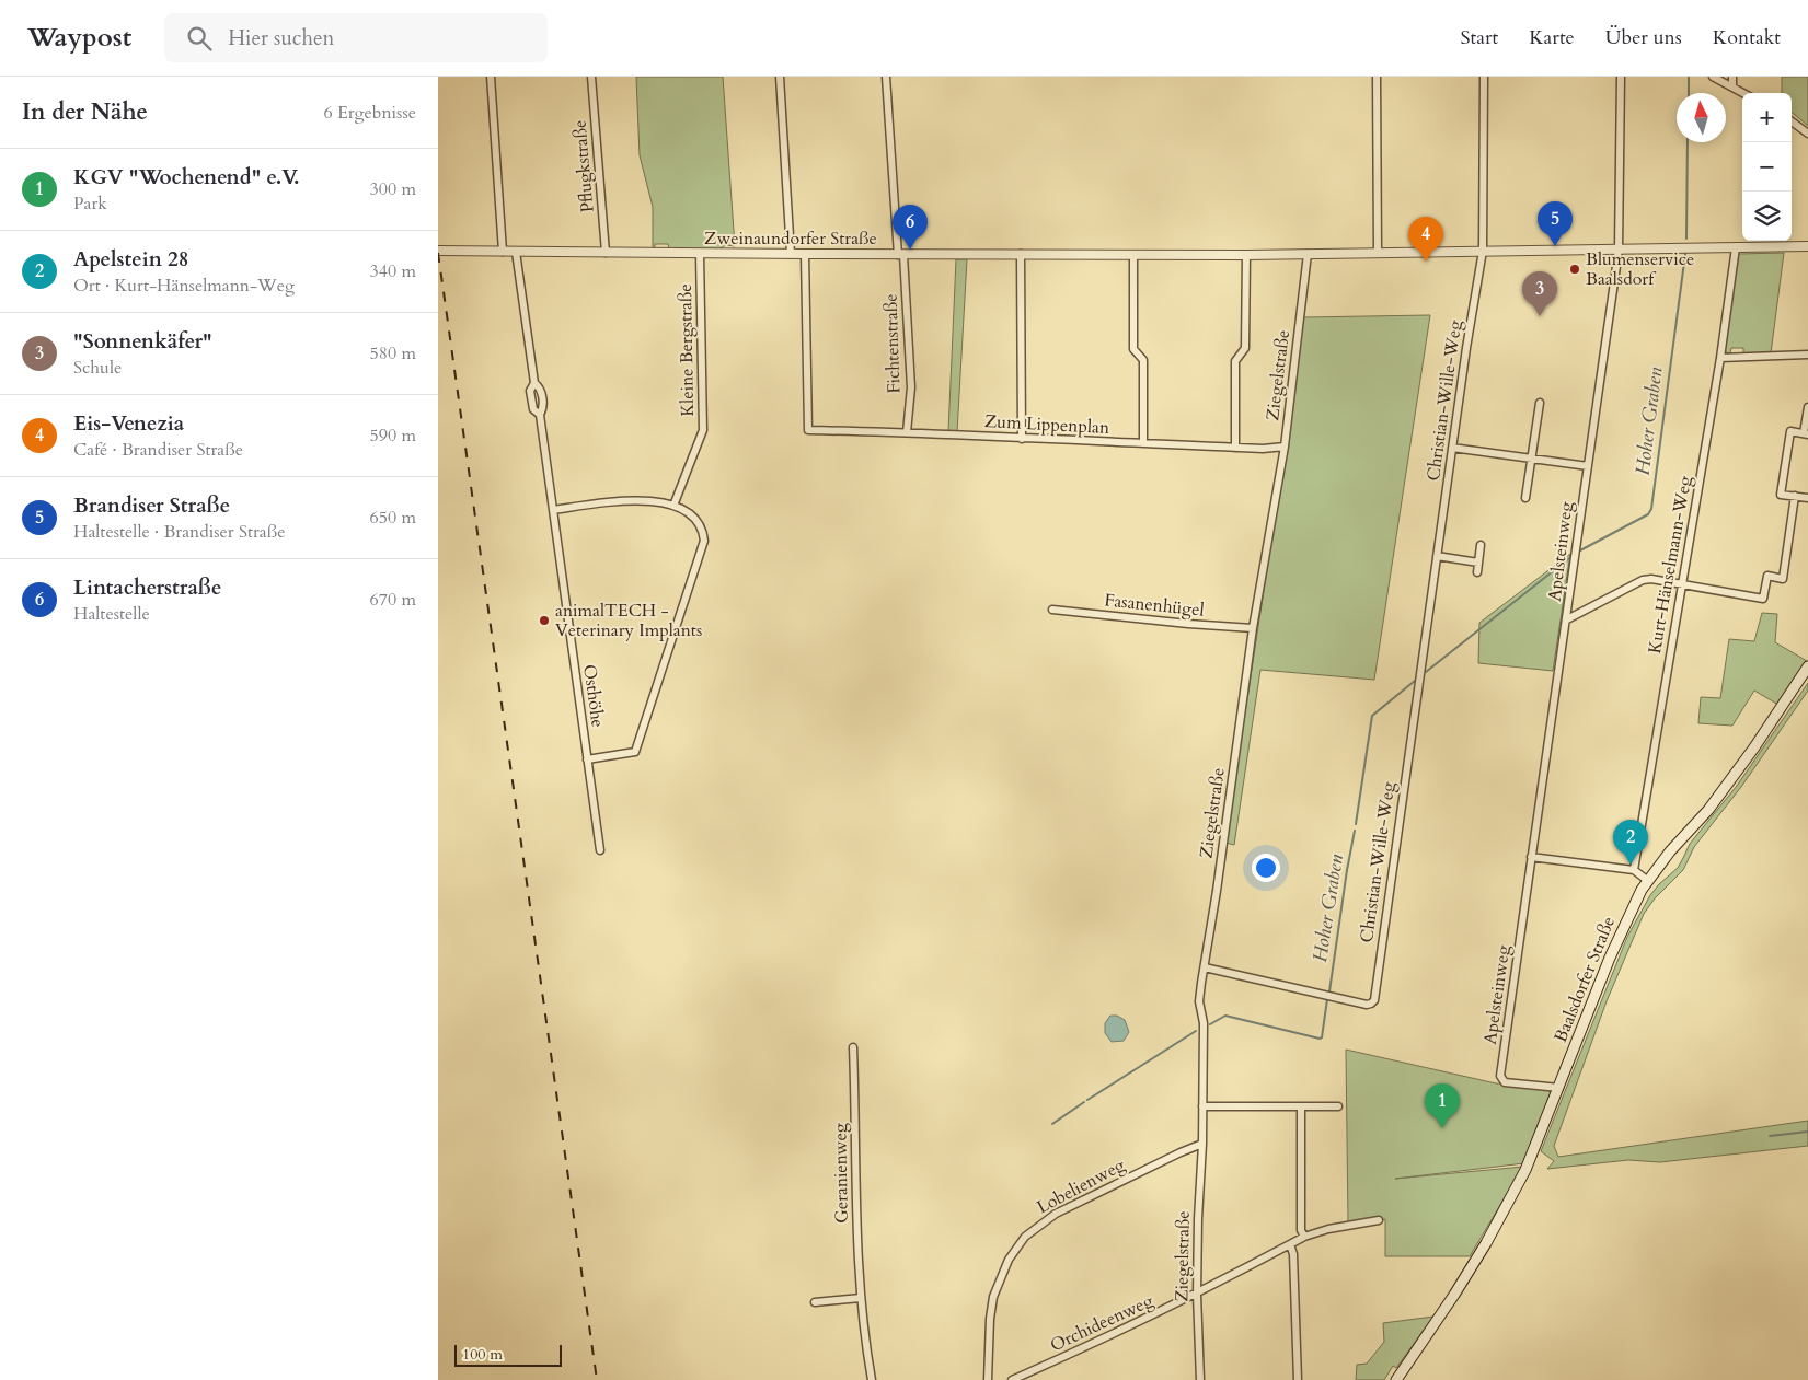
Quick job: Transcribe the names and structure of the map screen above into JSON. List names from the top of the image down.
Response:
{
  "streets": {
    "main road": ["Baalsdorfer Straße"],
    "street": [
      "Pflugkstraße",
      "Zweinaundorfer Straße",
      "Fichtenstraße",
      "Kleine Bergstraße",
      "Ziegelstraße",
      "Christian-Wille-Weg",
      "Zum Lippenplan",
      "Apelsteinweg",
      "Kurt-Hänselmann-Weg",
      "Fasanenhügel",
      "Osthöhe",
      "Geranienweg",
      "Lobelienweg",
      "Orchideenweg"
    ]
  },
  "crossings": [
    ["Pflugkstraße", "Zweinaundorfer Straße"],
    ["Zweinaundorfer Straße", "Fichtenstraße"],
    ["Zweinaundorfer Straße", "Kleine Bergstraße"],
    ["Zweinaundorfer Straße", "Ziegelstraße"],
    ["Zweinaundorfer Straße", "Christian-Wille-Weg"],
    ["Zweinaundorfer Straße", "Zum Lippenplan"],
    ["Zweinaundorfer Straße", "Apelsteinweg"],
    ["Zweinaundorfer Straße", "Kurt-Hänselmann-Weg"],
    ["Zweinaundorfer Straße", "Osthöhe"],
    ["Fichtenstraße", "Zum Lippenplan"],
    ["Ziegelstraße", "Christian-Wille-Weg"],
    ["Ziegelstraße", "Zum Lippenplan"],
    ["Ziegelstraße", "Fasanenhügel"],
    ["Ziegelstraße", "Lobelienweg"],
    ["Ziegelstraße", "Orchideenweg"],
    ["Apelsteinweg", "Baalsdorfer Straße"]
  ],
  "water": ["Hoher Graben"],
  "places": ["Blumenservice Baalsdorf", "animalTECH - Veterinary Implants"],
  "scale_bar": "100 m",
  "north": "top",
  "page": {
    "header": "Waypost",
    "search": "Hier suchen",
    "nav": [
      "Start",
      "Karte",
      "Über uns",
      "Kontakt"
    ],
    "heading": ["In der Nähe", "6 Ergebnisse"],
    "map_buttons": ["+", "−"],
    "list": [
      {
        "mark": "1",
        "name": "KGV \"Wochenend\" e.V.",
        "note": "Park",
        "value": "300 m"
      },
      {
        "mark": "2",
        "name": "Apelstein 28",
        "note": "Ort · Kurt-Hänselmann-Weg",
        "value": "340 m"
      },
      {
        "mark": "3",
        "name": "\"Sonnenkäfer\"",
        "note": "Schule",
        "value": "580 m"
      },
      {
        "mark": "4",
        "name": "Eis-Venezia",
        "note": "Café · Brandiser Straße",
        "value": "590 m"
      },
      {
        "mark": "5",
        "name": "Brandiser Straße",
        "note": "Haltestelle · Brandiser Straße",
        "value": "650 m"
      },
      {
        "mark": "6",
        "name": "Lintacherstraße",
        "note": "Haltestelle",
        "value": "670 m"
      }
    ],
    "pins": [
      "5",
      "6",
      "4",
      "3",
      "2",
      "1"
    ],
    "scale": "100 m"
  }
}
